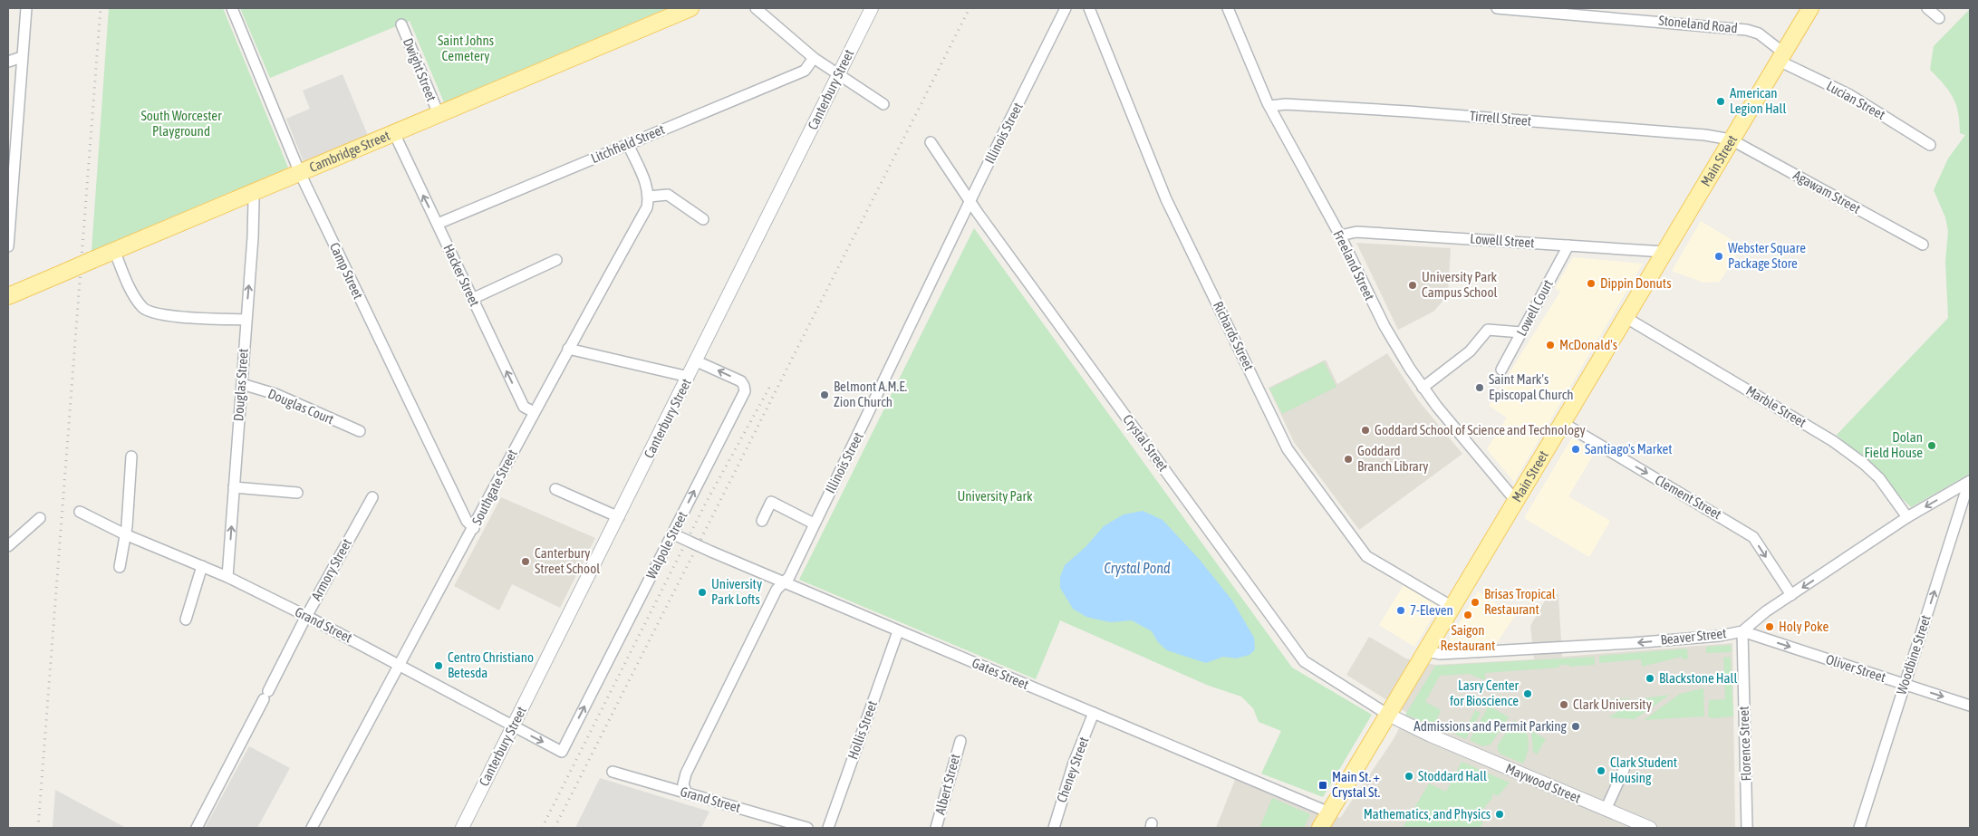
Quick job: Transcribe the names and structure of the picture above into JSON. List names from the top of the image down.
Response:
{
  "streets": {
    "main road": ["Cambridge Street", "Main Street"],
    "street": [
      "Stoneland Road",
      "Dwight Street",
      "Canterbury Street",
      "Lucian Street",
      "Tirrell Street",
      "Illinois Street",
      "Litchfield Street",
      "Agawam Street",
      "Lowell Street",
      "Freeland Street",
      "Camp Street",
      "Hacker Street",
      "Lowell Court",
      "Richards Street",
      "Douglas Street",
      "Douglas Court",
      "Marble Street",
      "Crystal Street",
      "Southgate Street",
      "Clement Street",
      "Walpole Street",
      "Armory Street",
      "Grand Street",
      "Beaver Street",
      "Woodbine Street",
      "Oliver Street",
      "Gates Street",
      "Hollis Street",
      "Florence Street",
      "Cheney Street",
      "Maywood Street",
      "Albert Street"
    ]
  },
  "crossings": [
    ["Stoneland Road", "Lucian Street"],
    ["Stoneland Road", "Main Street"],
    ["Dwight Street", "Cambridge Street"],
    ["Canterbury Street", "Walpole Street"],
    ["Canterbury Street", "Grand Street"],
    ["Lucian Street", "Main Street"],
    ["Tirrell Street", "Main Street"],
    ["Tirrell Street", "Agawam Street"],
    ["Tirrell Street", "Freeland Street"],
    ["Illinois Street", "Crystal Street"],
    ["Illinois Street", "Grand Street"],
    ["Illinois Street", "Gates Street"],
    ["Litchfield Street", "Hacker Street"],
    ["Cambridge Street", "Camp Street"],
    ["Cambridge Street", "Hacker Street"],
    ["Cambridge Street", "Douglas Street"],
    ["Main Street", "Agawam Street"],
    ["Main Street", "Lowell Street"],
    ["Main Street", "Freeland Street"],
    ["Main Street", "Richards Street"],
    ["Main Street", "Marble Street"],
    ["Main Street", "Crystal Street"],
    ["Main Street", "Clement Street"],
    ["Main Street", "Beaver Street"],
    ["Main Street", "Gates Street"],
    ["Main Street", "Maywood Street"],
    ["Lowell Street", "Freeland Street"],
    ["Lowell Street", "Lowell Court"],
    ["Camp Street", "Southgate Street"],
    ["Hacker Street", "Southgate Street"],
    ["Douglas Street", "Douglas Court"],
    ["Douglas Street", "Grand Street"],
    ["Marble Street", "Beaver Street"],
    ["Crystal Street", "Maywood Street"],
    ["Southgate Street", "Grand Street"],
    ["Clement Street", "Beaver Street"],
    ["Walpole Street", "Grand Street"],
    ["Walpole Street", "Gates Street"],
    ["Armory Street", "Grand Street"],
    ["Beaver Street", "Woodbine Street"],
    ["Beaver Street", "Oliver Street"],
    ["Beaver Street", "Florence Street"],
    ["Woodbine Street", "Oliver Street"],
    ["Oliver Street", "Florence Street"],
    ["Gates Street", "Hollis Street"],
    ["Gates Street", "Cheney Street"]
  ],
  "one_way": [
    "Hacker Street",
    "Douglas Street",
    "Clement Street",
    "Walpole Street",
    "Beaver Street",
    "Woodbine Street",
    "Oliver Street"
  ],
  "water": ["Crystal Pond"],
  "parks": ["Saint Johns Cemetery", "South Worcester Playground", "University Park"],
  "places": {
    "other": [
      "American Legion Hall",
      "Webster Square Package Store",
      "Dippin Donuts",
      "University Park Campus School",
      "McDonald's",
      "Saint Mark's Episcopal Church",
      "Belmont A.M.E. Zion Church",
      "Goddard School of Science and Technology",
      "Dolan Field House",
      "Santiago's Market",
      "Goddard Branch Library",
      "Canterbury Street School",
      "University Park Lofts",
      "Brisas Tropical Restaurant",
      "7-Eleven",
      "Saigon Restaurant",
      "Holy Poke",
      "Centro Christiano Betesda",
      "Blackstone Hall",
      "Lasry Center for Bioscience",
      "Clark University",
      "Admissions and Permit Parking",
      "Clark Student Housing",
      "Stoddard Hall",
      "Mathematics, and Physics"
    ],
    "transit": ["Main St. + Crystal St."]
  }
}
